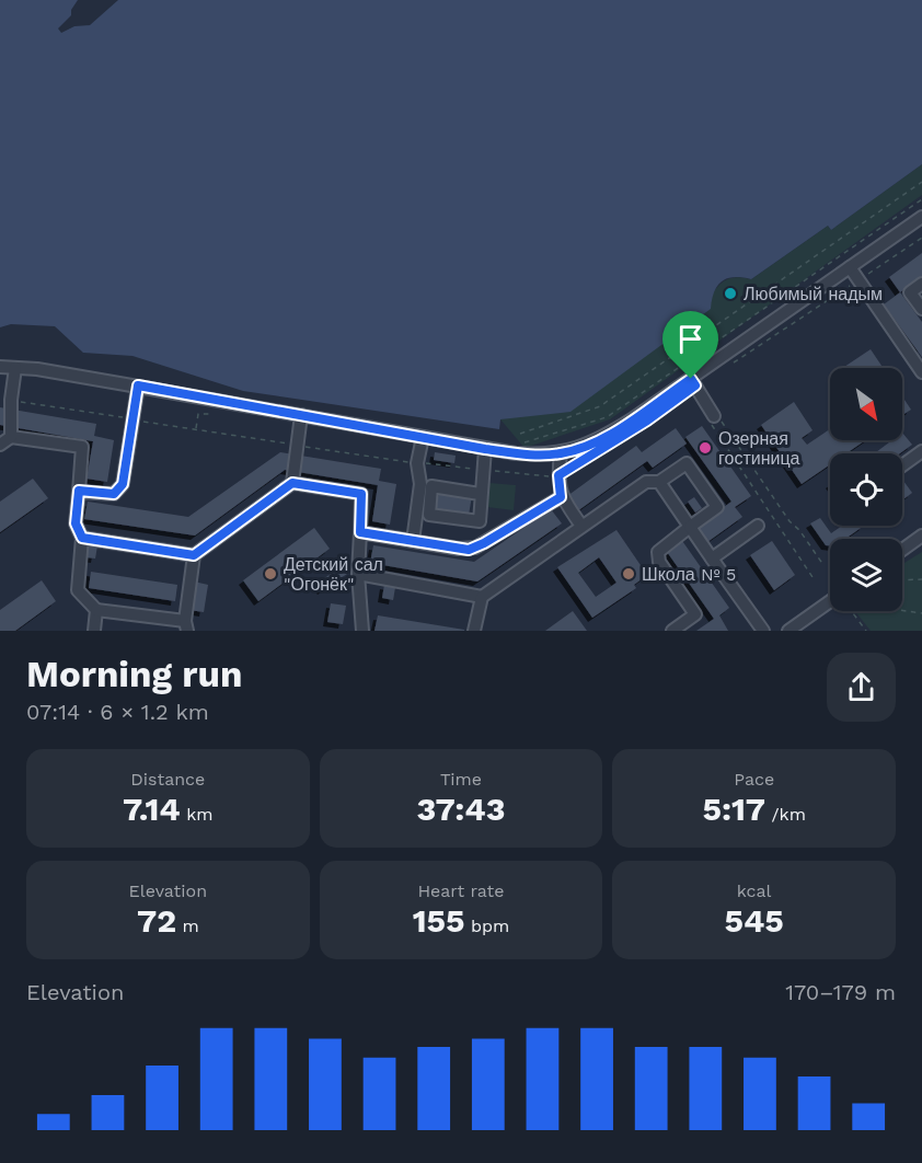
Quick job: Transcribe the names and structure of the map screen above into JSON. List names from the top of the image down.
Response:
{
  "places": [
    "Любимый надым",
    "Озерная гостиница",
    "Детский сал \"Огонёк\"",
    "Школа № 5"
  ],
  "north": "bottom right",
  "page": {
    "heading": ["Morning run", "07:14 · 6 × 1.2 km"],
    "stats": [
      ["Distance", "7.14 km"],
      ["Time", "37:43"],
      ["Pace", "5:17 /km"],
      ["Elevation", "72 m"],
      ["Heart rate", "155 bpm"],
      ["kcal", "545"]
    ],
    "chart": ["Elevation", "170–179 m"]
  }
}
